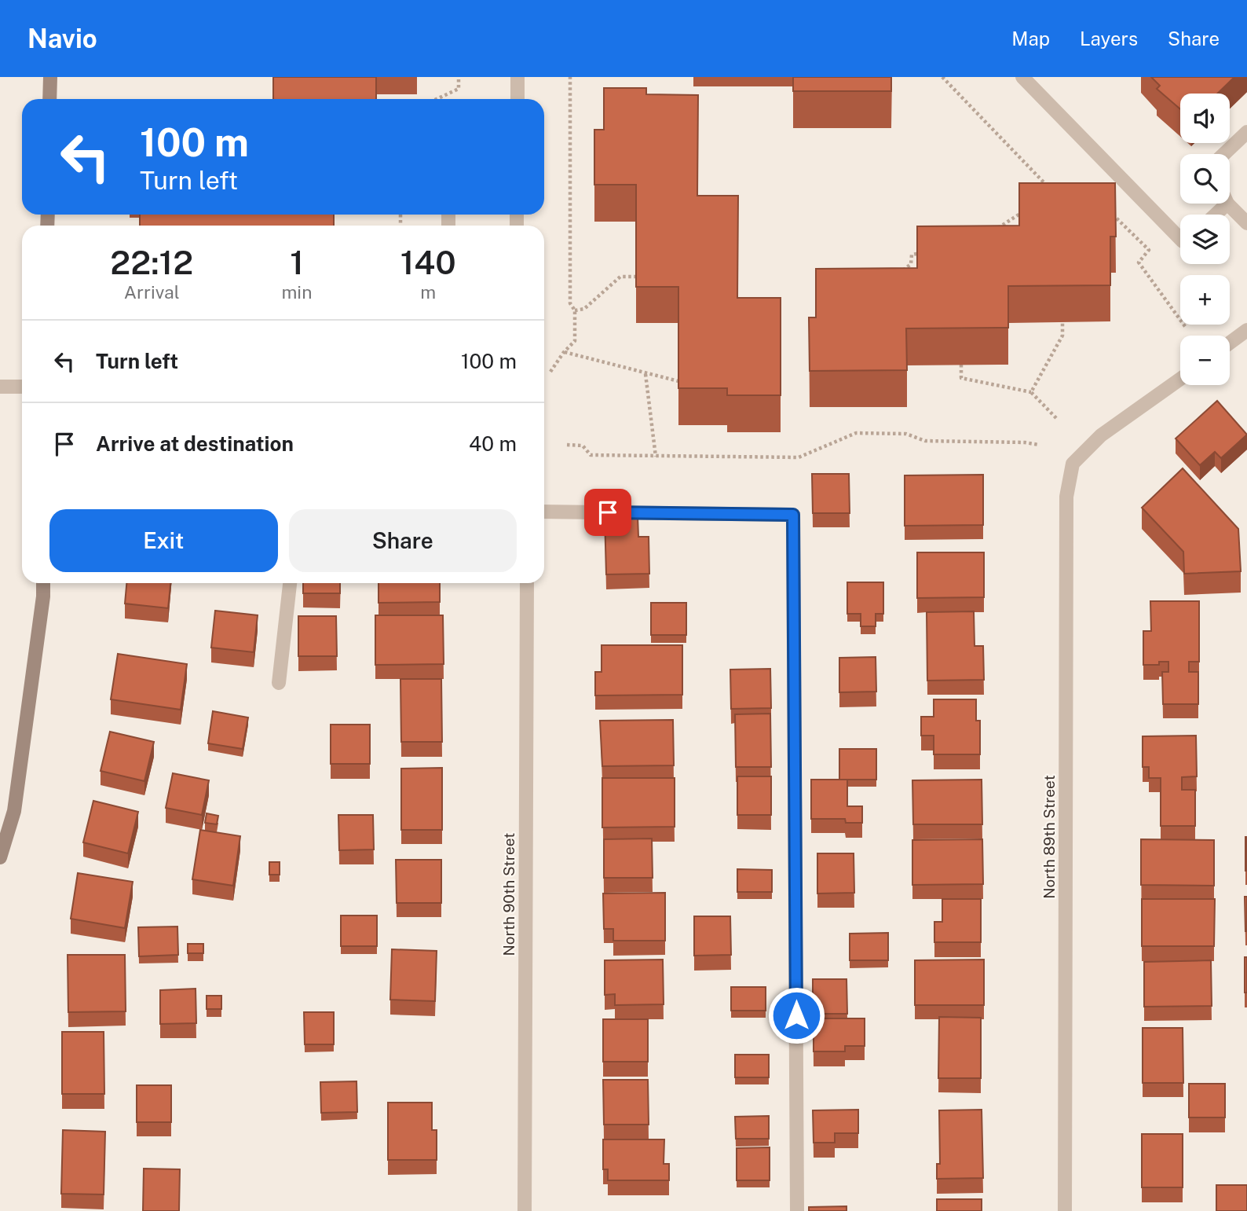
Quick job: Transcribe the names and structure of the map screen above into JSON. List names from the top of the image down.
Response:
{
  "streets": {
    "street": ["North 89th Street", "North 90th Street"]
  },
  "page": {
    "header": "Navio",
    "nav": ["Map", "Layers", "Share"],
    "map_buttons": ["+", "−"],
    "turn": ["100 m", "Turn left"],
    "eta": [
      "22:12",
      "Arrival",
      "1",
      "min",
      "140",
      "m"
    ],
    "list": [
      {
        "name": "Turn left",
        "value": "100 m"
      },
      {
        "name": "Arrive at destination",
        "value": "40 m"
      }
    ],
    "buttons": ["Exit", "Share"]
  }
}
